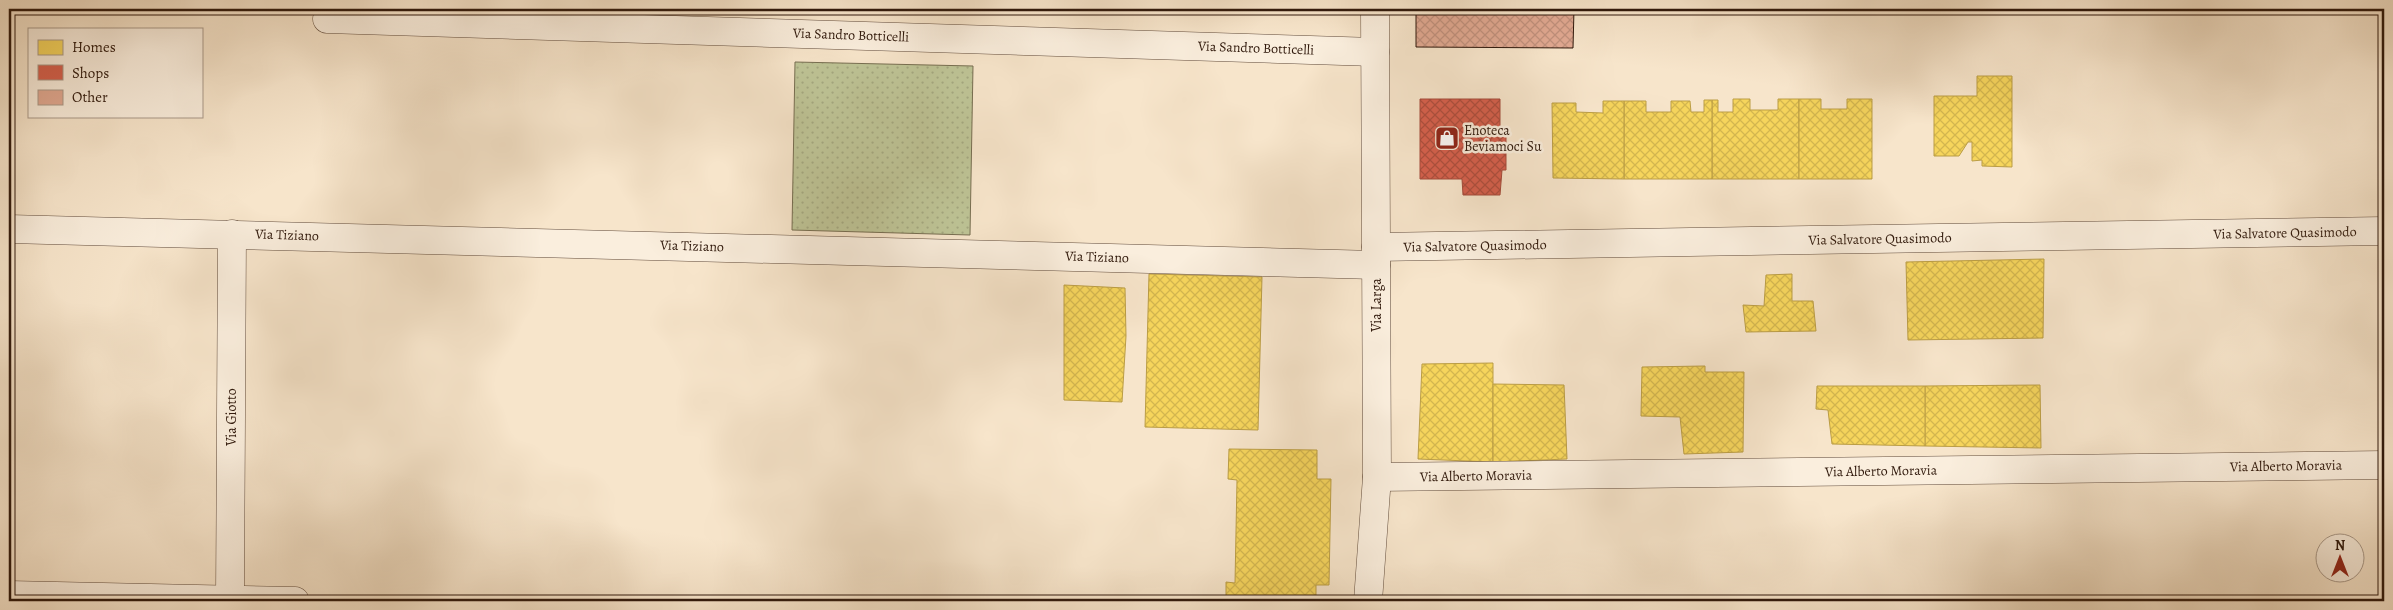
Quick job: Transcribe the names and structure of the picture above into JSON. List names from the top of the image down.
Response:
{
  "streets": {
    "street": [
      "Via Sandro Botticelli",
      "Via Salvatore Quasimodo",
      "Via Tiziano",
      "Via Larga",
      "Via Giotto",
      "Via Alberto Moravia"
    ]
  },
  "crossings": [
    ["Via Sandro Botticelli", "Via Larga"],
    ["Via Salvatore Quasimodo", "Via Tiziano"],
    ["Via Salvatore Quasimodo", "Via Larga"],
    ["Via Tiziano", "Via Larga"],
    ["Via Tiziano", "Via Giotto"],
    ["Via Larga", "Via Alberto Moravia"]
  ],
  "places": {
    "shop": ["Enoteca Beviamoci Su"]
  },
  "legend": ["Homes", "Shops", "Other"],
  "north": "top"
}
